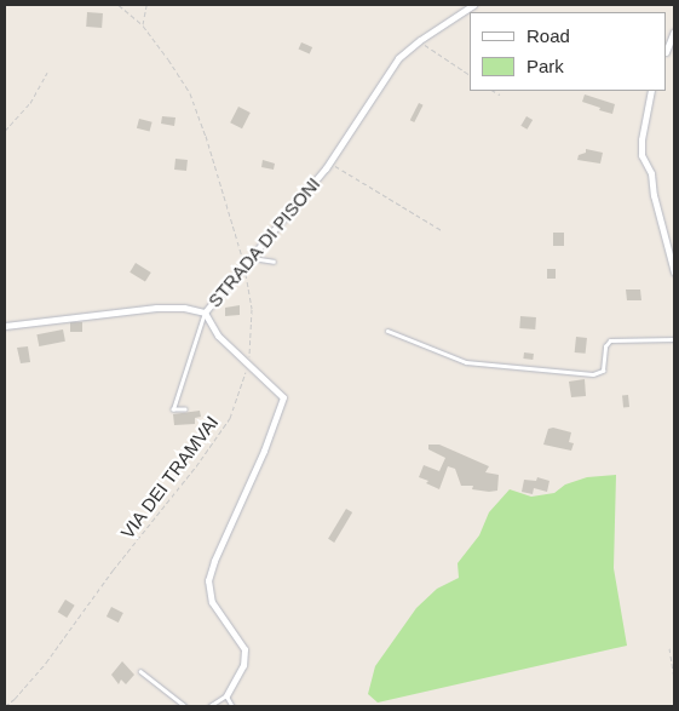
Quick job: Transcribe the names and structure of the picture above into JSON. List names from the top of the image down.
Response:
{
  "streets": {
    "street": ["STRADA DI PISONI"],
    "path": ["VIA DEI TRAMVAI"]
  },
  "crossings": [
    ["STRADA DI PISONI", "VIA DEI TRAMVAI"]
  ],
  "legend": ["Road", "Park"]
}
